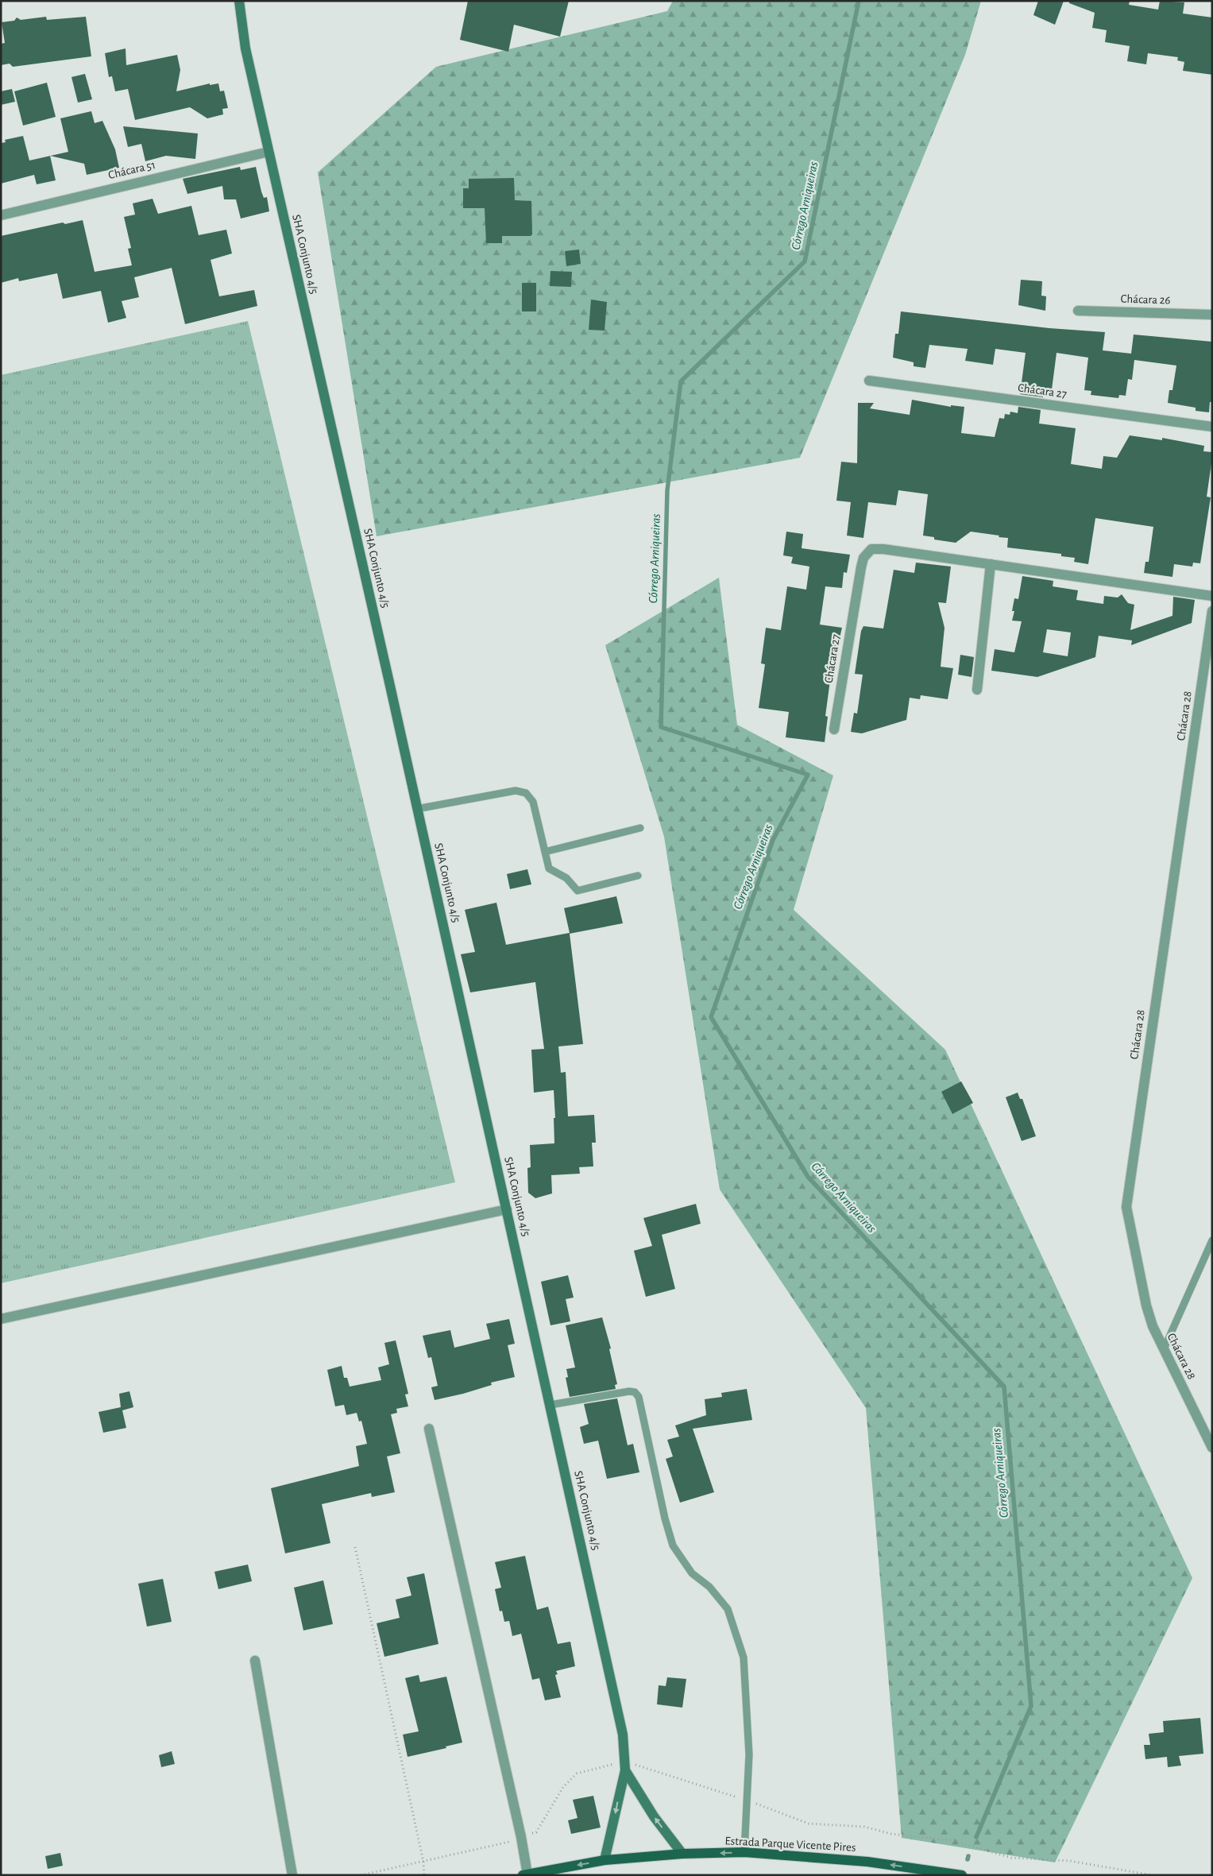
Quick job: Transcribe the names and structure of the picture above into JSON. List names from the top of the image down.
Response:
{
  "streets": {
    "main road": ["Estrada Parque Vicente Pires"],
    "street": [
      "Chácara 51",
      "SHA Conjunto 4/5",
      "Chácara 26",
      "Chácara 27",
      "Chácara 28"
    ]
  },
  "crossings": [
    ["Chácara 51", "SHA Conjunto 4/5"],
    ["SHA Conjunto 4/5", "Estrada Parque Vicente Pires"]
  ],
  "one_way": ["Estrada Parque Vicente Pires"],
  "water": ["Córrego Arniqueiras"]
}
